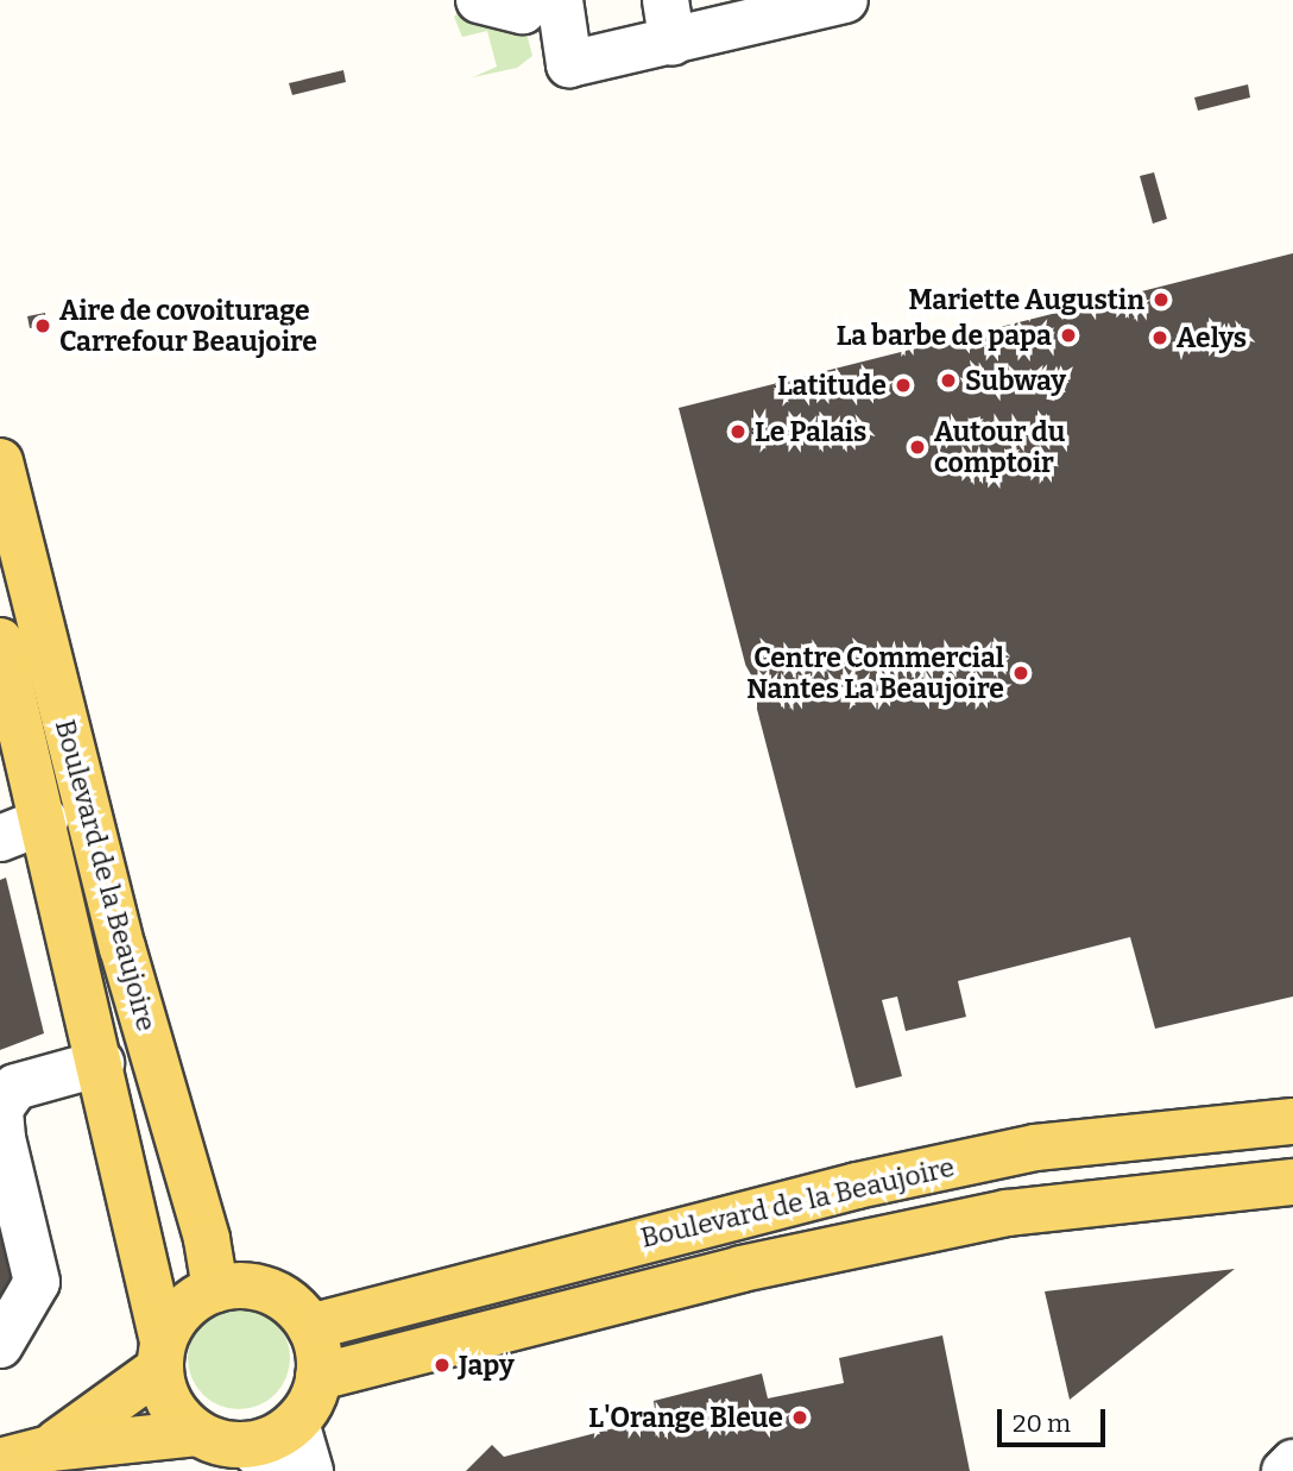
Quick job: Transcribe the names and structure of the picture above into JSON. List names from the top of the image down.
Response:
{
  "streets": {
    "main road": ["Boulevard de la Beaujoire"]
  },
  "places": [
    "Mariette Augustin",
    "Aire de covoiturage Carrefour Beaujoire",
    "La barbe de papa",
    "Aelys",
    "Subway",
    "Latitude",
    "Le Palais",
    "Autour du comptoir",
    "Centre Commercial Nantes La Beaujoire",
    "Japy",
    "L'Orange Bleue"
  ],
  "scale_bar": "20 m"
}
